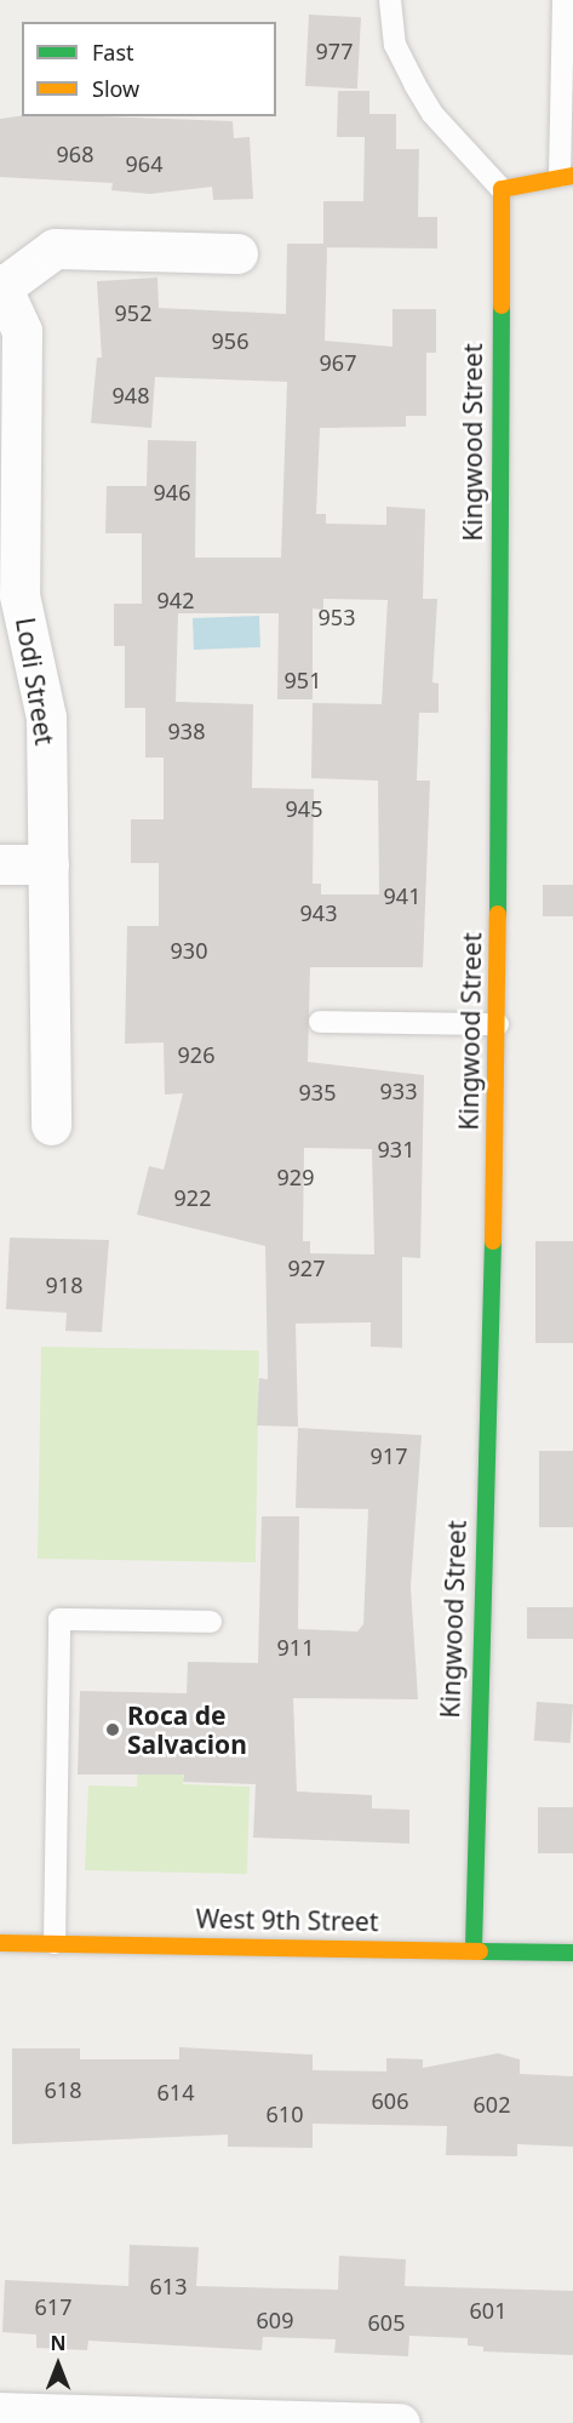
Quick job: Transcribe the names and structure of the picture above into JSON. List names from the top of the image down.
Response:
{
  "streets": {
    "street": ["Kingwood Street", "Lodi Street", "West 9th Street"]
  },
  "crossings": [
    ["Kingwood Street", "West 9th Street"]
  ],
  "places": ["Roca de Salvacion"],
  "house_numbers": [
    "977",
    "968",
    "964",
    "952",
    "956",
    "967",
    "948",
    "946",
    "942",
    "953",
    "951",
    "938",
    "945",
    "941",
    "943",
    "930",
    "926",
    "933",
    "935",
    "931",
    "929",
    "922",
    "927",
    "918",
    "917",
    "911",
    "618",
    "614",
    "606",
    "602",
    "610",
    "613",
    "617",
    "601",
    "609",
    "605"
  ],
  "legend": ["Fast", "Slow"],
  "north": "top"
}
